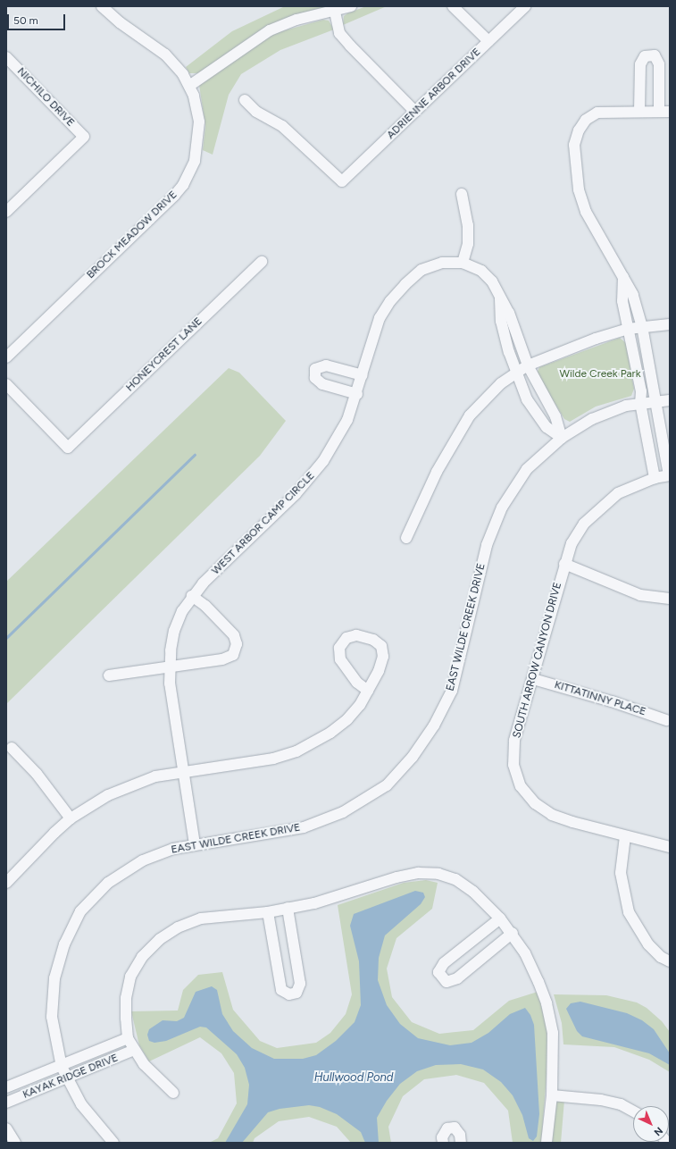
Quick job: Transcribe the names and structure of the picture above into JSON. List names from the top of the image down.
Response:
{
  "streets": {
    "street": [
      "ADRIENNE ARBOR DRIVE",
      "NICHILO DRIVE",
      "BROCK MEADOW DRIVE",
      "HONEYCREST LANE",
      "WEST ARBOR CAMP CIRCLE",
      "EAST WILDE CREEK DRIVE",
      "SOUTH ARROW CANYON DRIVE",
      "KITTATINNY PLACE",
      "KAYAK RIDGE DRIVE"
    ]
  },
  "crossings": [
    ["WEST ARBOR CAMP CIRCLE", "EAST WILDE CREEK DRIVE"],
    ["EAST WILDE CREEK DRIVE", "KAYAK RIDGE DRIVE"],
    ["SOUTH ARROW CANYON DRIVE", "KITTATINNY PLACE"]
  ],
  "water": ["Hullwood Pond"],
  "parks": ["Wilde Creek Park"],
  "scale_bar": "50 m",
  "north": "bottom right"
}
